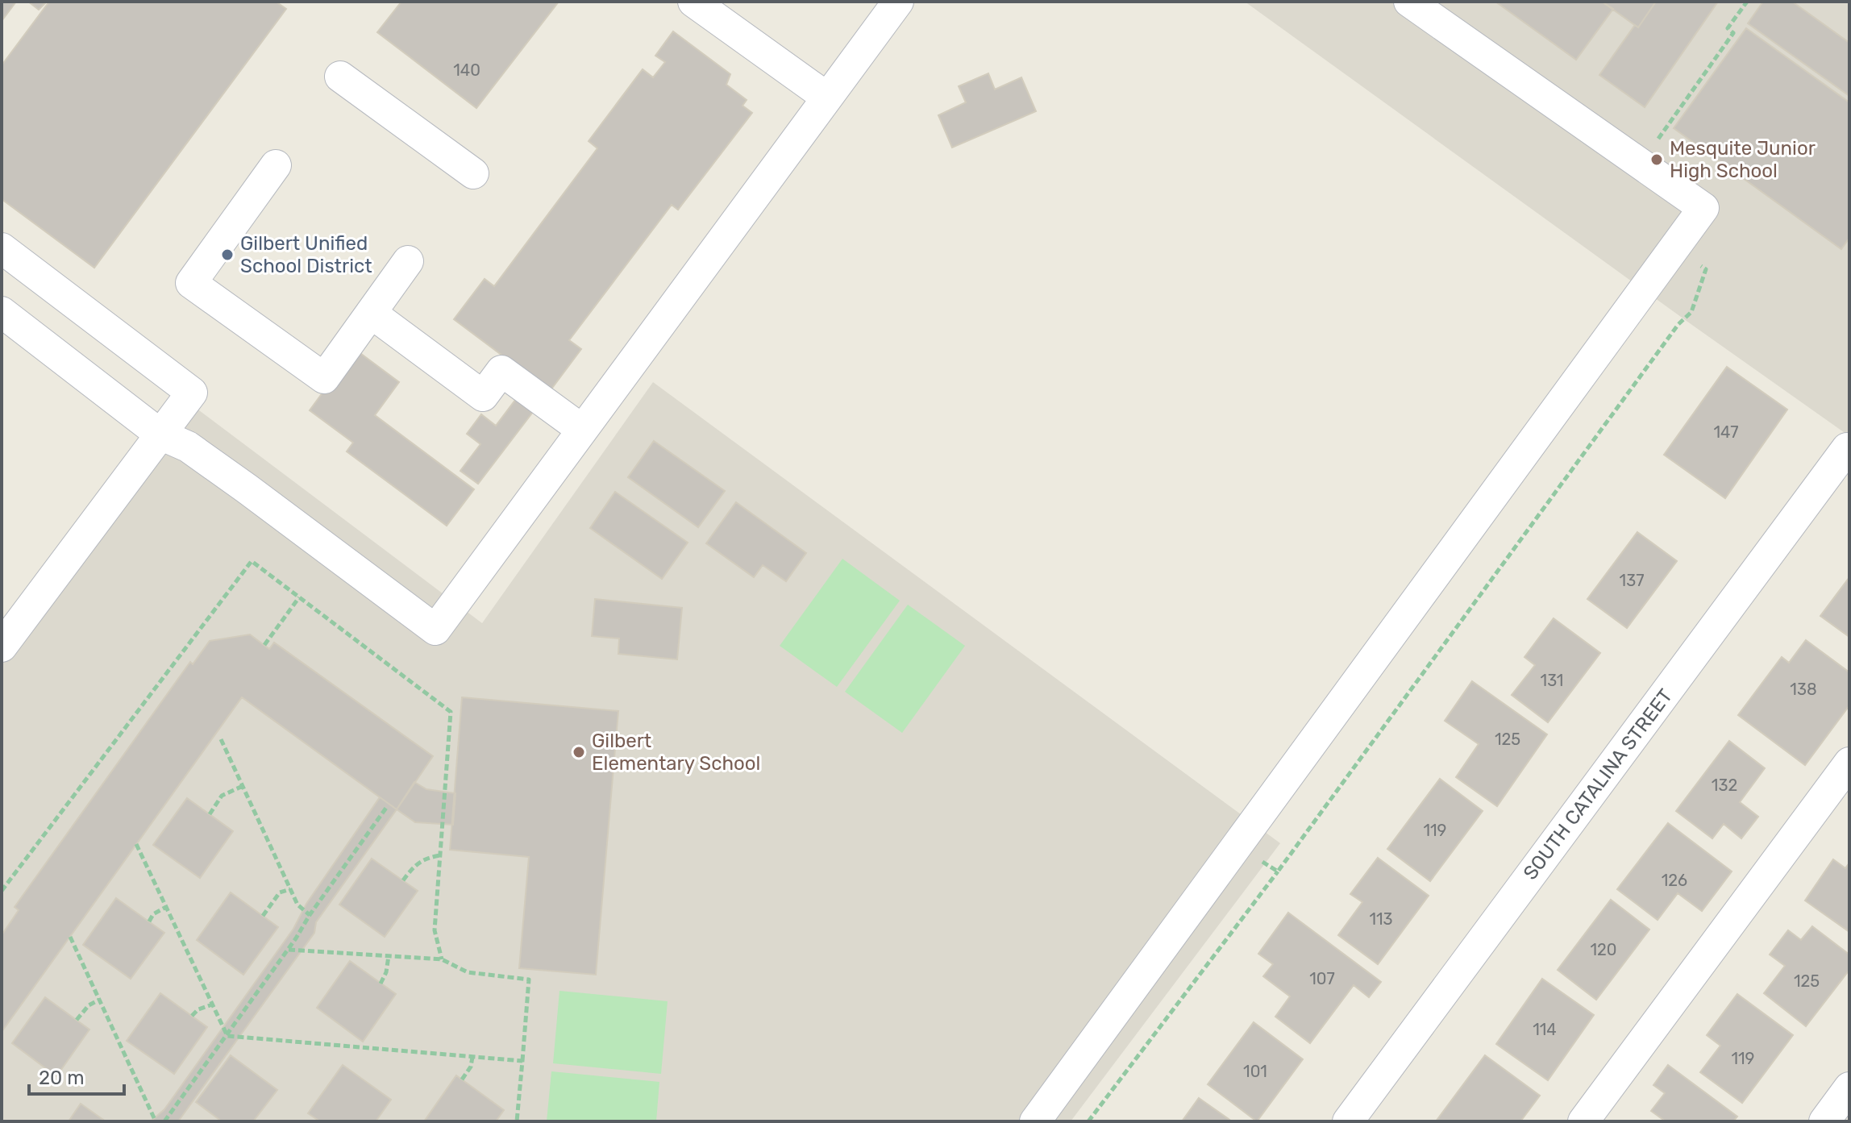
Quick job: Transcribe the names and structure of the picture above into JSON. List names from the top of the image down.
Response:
{
  "streets": {
    "street": ["SOUTH CATALINA STREET"]
  },
  "places": ["Mesquite Junior High School", "Gilbert Unified School District", "Gilbert Elementary School"],
  "house_numbers": [
    "140",
    "147",
    "137",
    "131",
    "138",
    "125",
    "132",
    "119",
    "126",
    "113",
    "120",
    "107",
    "125",
    "114",
    "119",
    "101"
  ],
  "scale_bar": "20 m"
}
